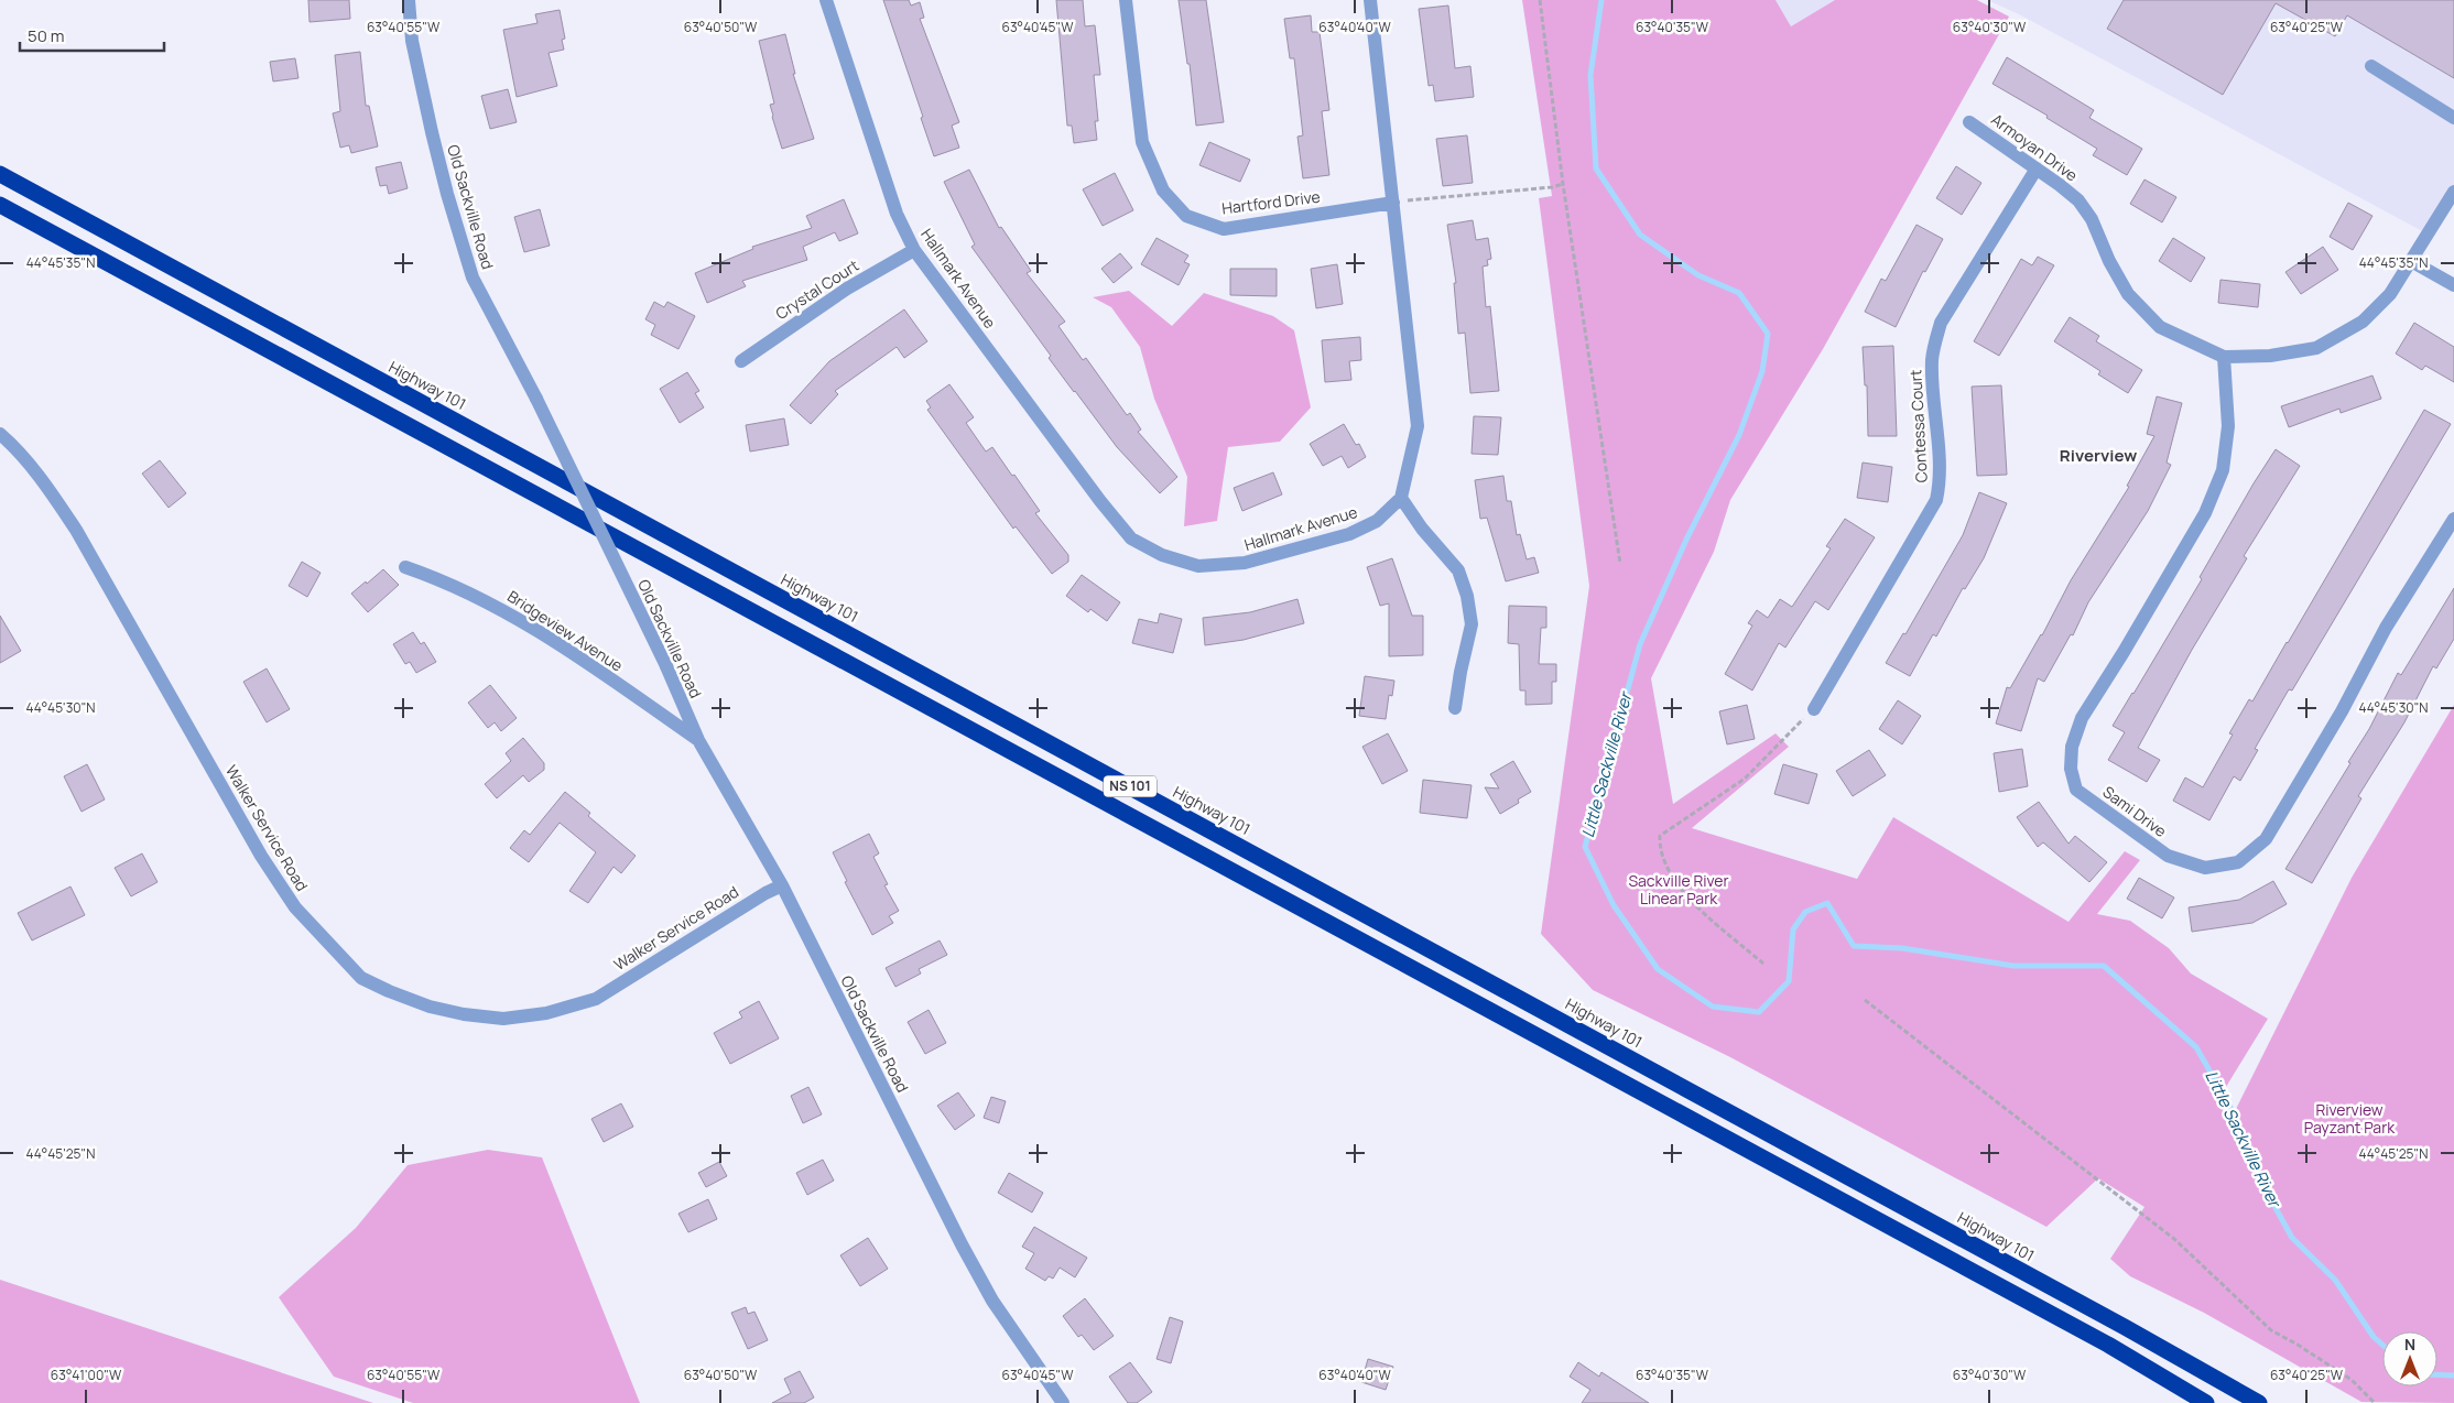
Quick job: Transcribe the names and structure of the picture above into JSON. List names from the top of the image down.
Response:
{
  "streets": {
    "highway": ["Highway 101", "NS 101"],
    "street": [
      "Armoyan Drive",
      "Hartford Drive",
      "Old Sackville Road",
      "Hallmark Avenue",
      "Crystal Court",
      "Contessa Court",
      "Bridgeview Avenue",
      "Sami Drive",
      "Walker Service Road"
    ]
  },
  "crossings": [
    ["Armoyan Drive", "Contessa Court"],
    ["Armoyan Drive", "Sami Drive"],
    ["Old Sackville Road", "Bridgeview Avenue"],
    ["Old Sackville Road", "Walker Service Road"],
    ["Hallmark Avenue", "Crystal Court"]
  ],
  "districts": ["Riverview"],
  "water": ["Little Sackville River"],
  "parks": ["Sackville River Linear Park", "Riverview Payzant Park"],
  "scale_bar": "50 m",
  "north": "top",
  "coordinates": [
    "63°40'55\"W",
    "63°40'50\"W",
    "63°40'45\"W",
    "63°40'40\"W",
    "63°40'35\"W",
    "63°40'30\"W",
    "63°40'25\"W",
    "44°45'35\"N",
    "44°45'30\"N",
    "44°45'25\"N",
    "63°41'00\"W"
  ]
}
